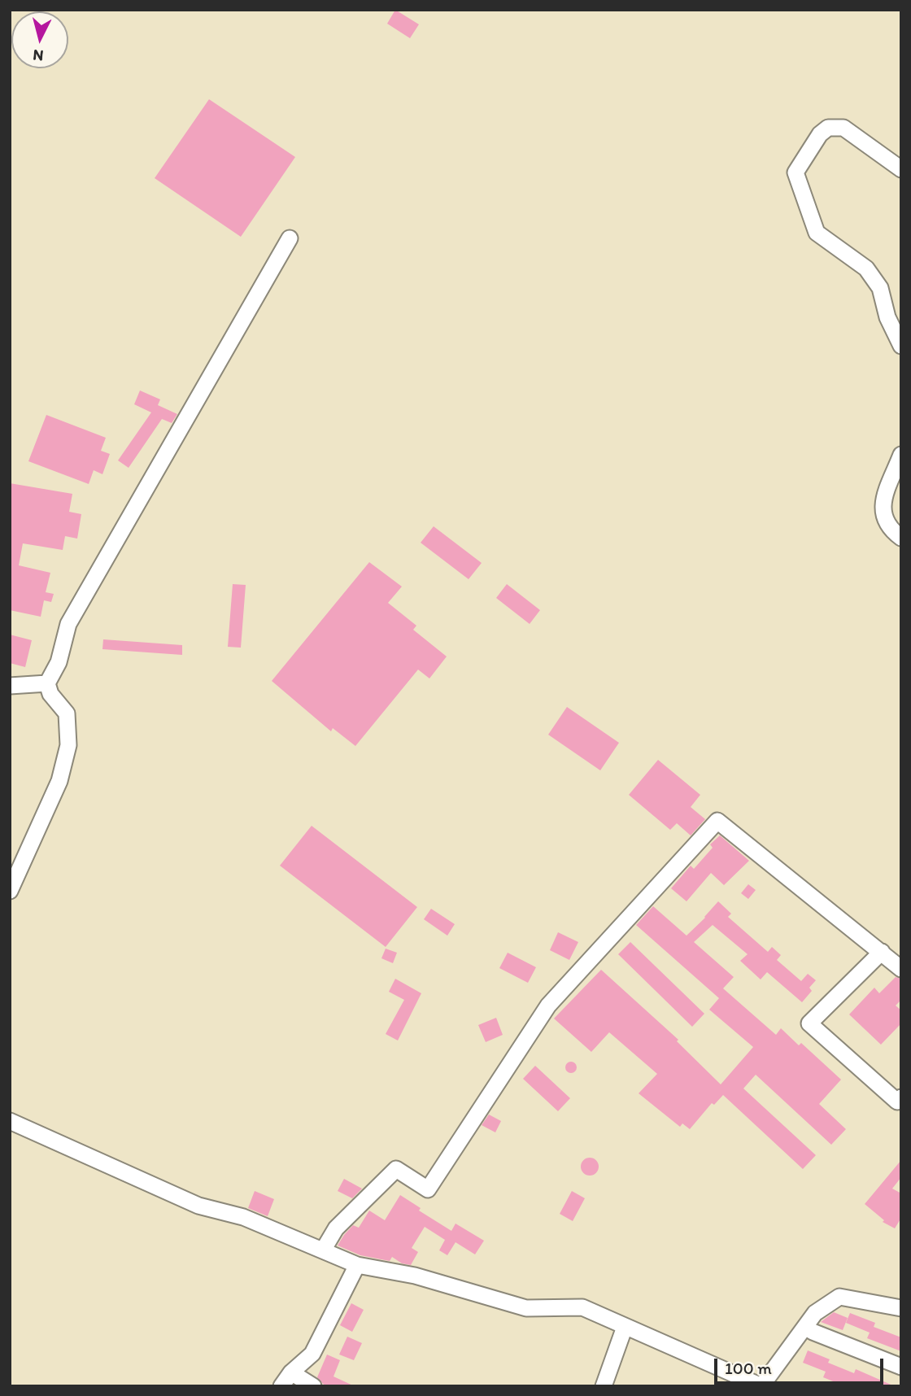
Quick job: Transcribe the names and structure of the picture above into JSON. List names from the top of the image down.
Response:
{
  "scale_bar": "100 m",
  "north": "bottom"
}
